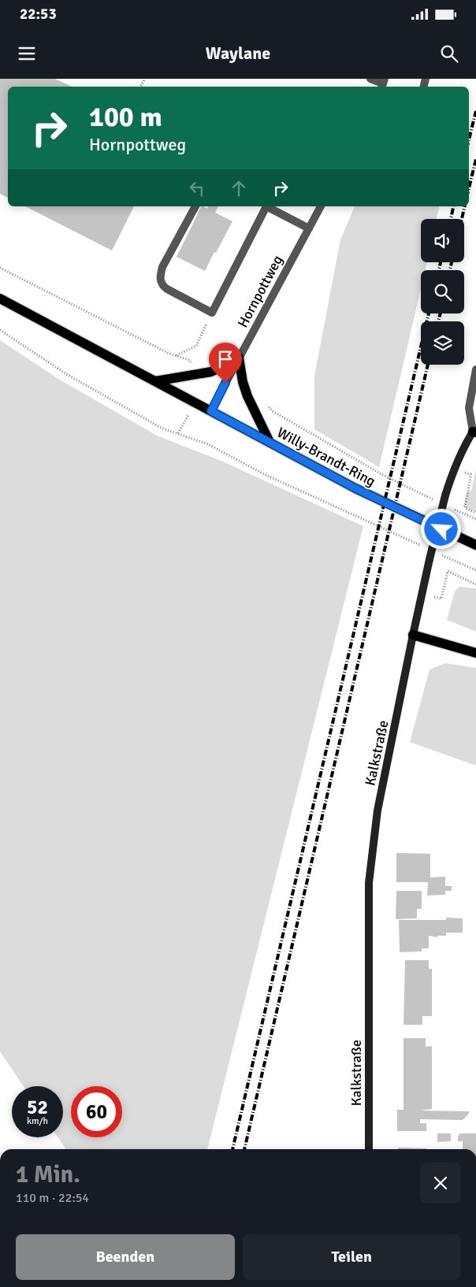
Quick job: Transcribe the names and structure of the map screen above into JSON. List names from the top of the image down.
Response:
{
  "streets": {
    "main road": ["Willy-Brandt-Ring"],
    "street": ["Hornpottweg", "Kalkstraße"]
  },
  "crossings": [
    ["Hornpottweg", "Willy-Brandt-Ring"]
  ],
  "page": {
    "status": "22:53",
    "header": "Waylane",
    "turn": ["100 m", "Hornpottweg"],
    "speed": "52 km/h",
    "limit": "60",
    "heading": ["1 Min.", "110 m · 22:54"],
    "buttons": ["Beenden", "Teilen"]
  }
}
